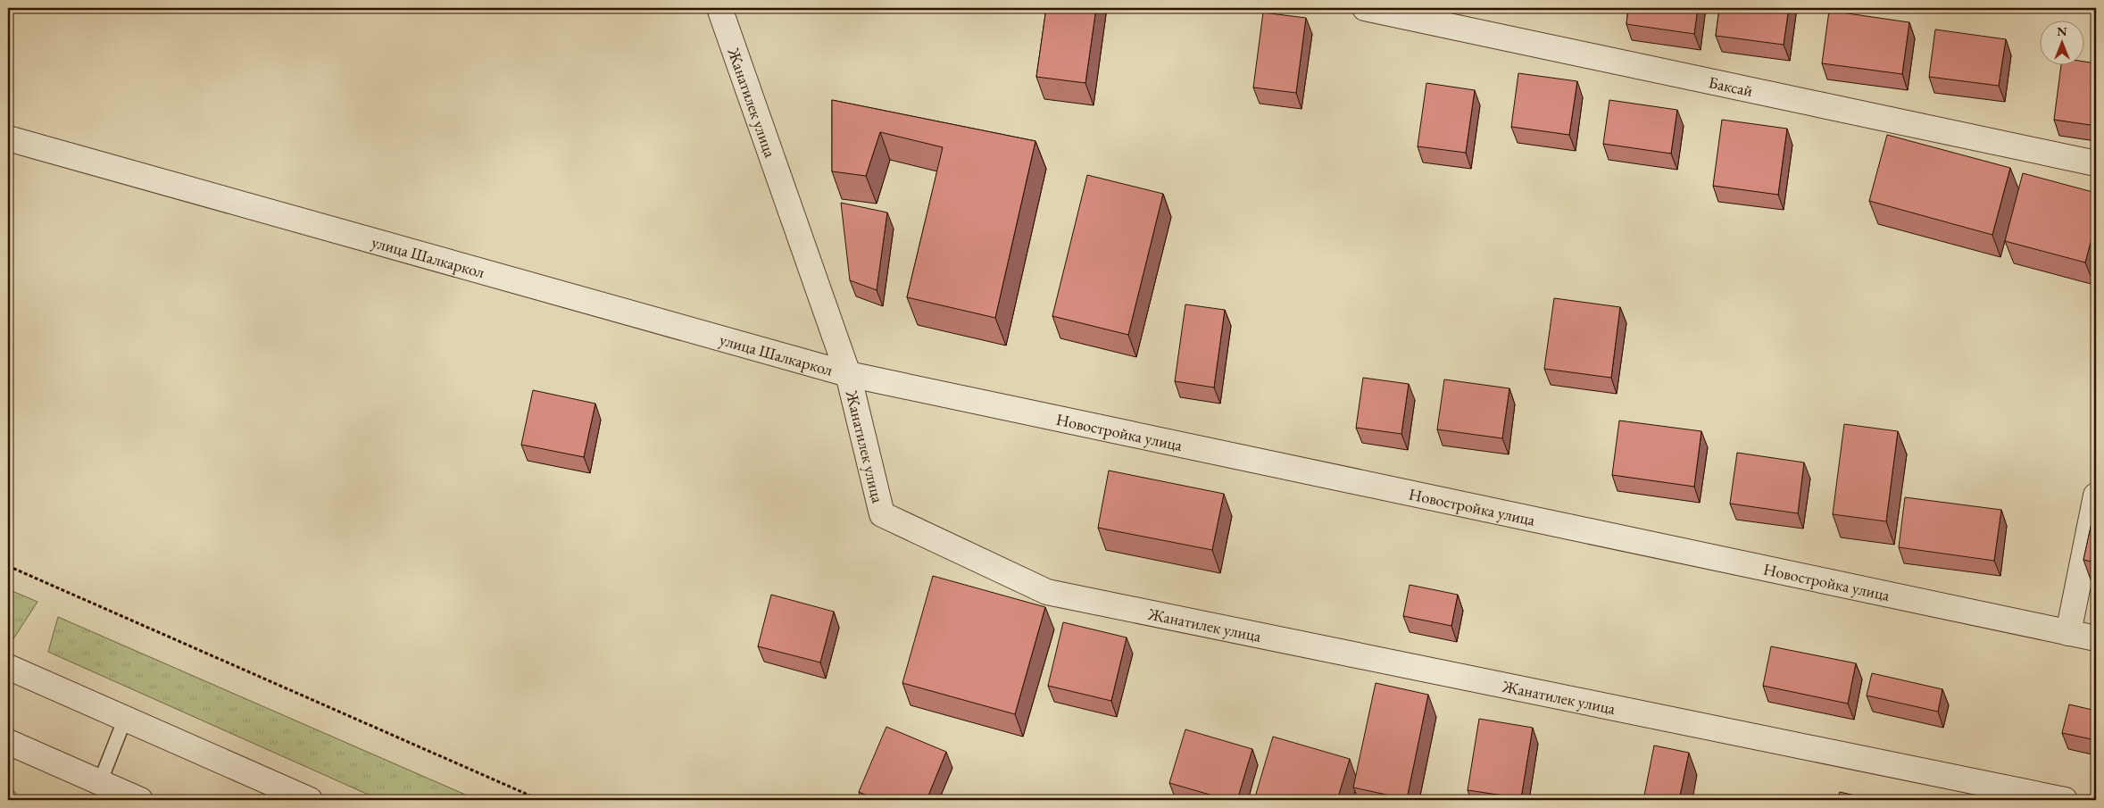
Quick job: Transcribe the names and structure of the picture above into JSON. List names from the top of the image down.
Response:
{
  "streets": {
    "street": [
      "Баксай",
      "Жанатилек улица",
      "улица Шалкаркол",
      "Новостройка улица"
    ]
  },
  "crossings": [
    ["Жанатилек улица", "улица Шалкаркол"],
    ["Жанатилек улица", "Новостройка улица"],
    ["улица Шалкаркол", "Новостройка улица"]
  ],
  "north": "top"
}
